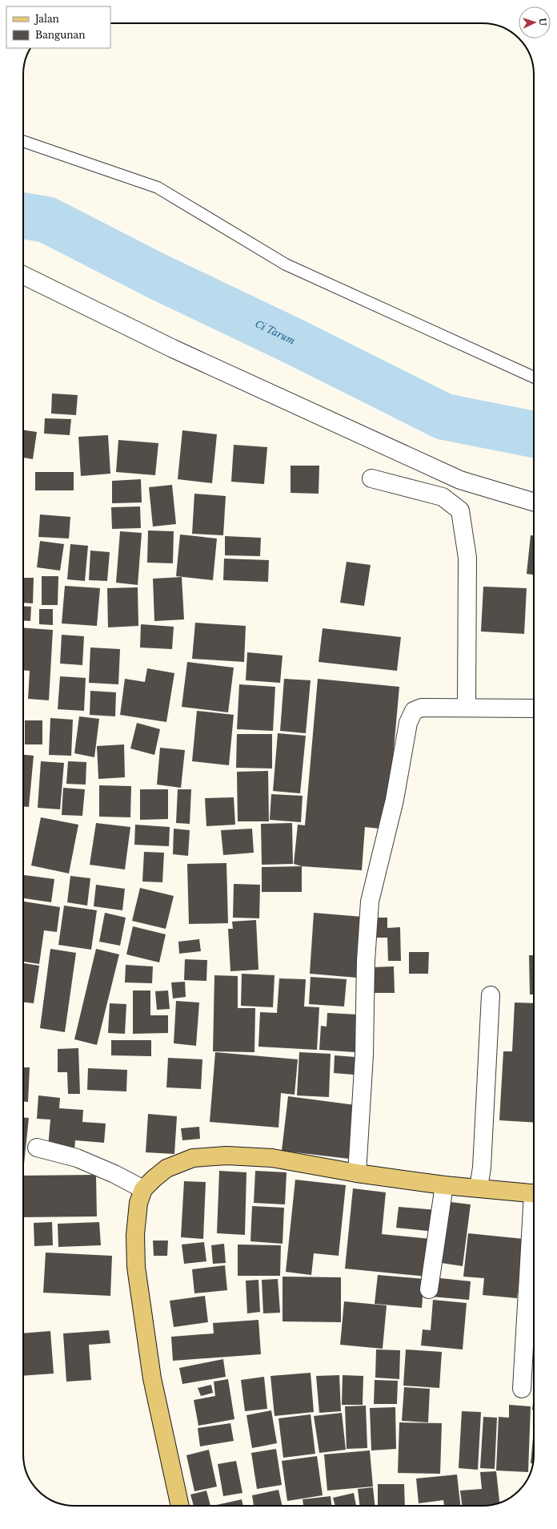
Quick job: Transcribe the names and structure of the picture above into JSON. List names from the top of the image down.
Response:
{
  "water": ["Ci Tarum"],
  "legend": ["Jalan", "Bangunan"],
  "north": "right"
}
